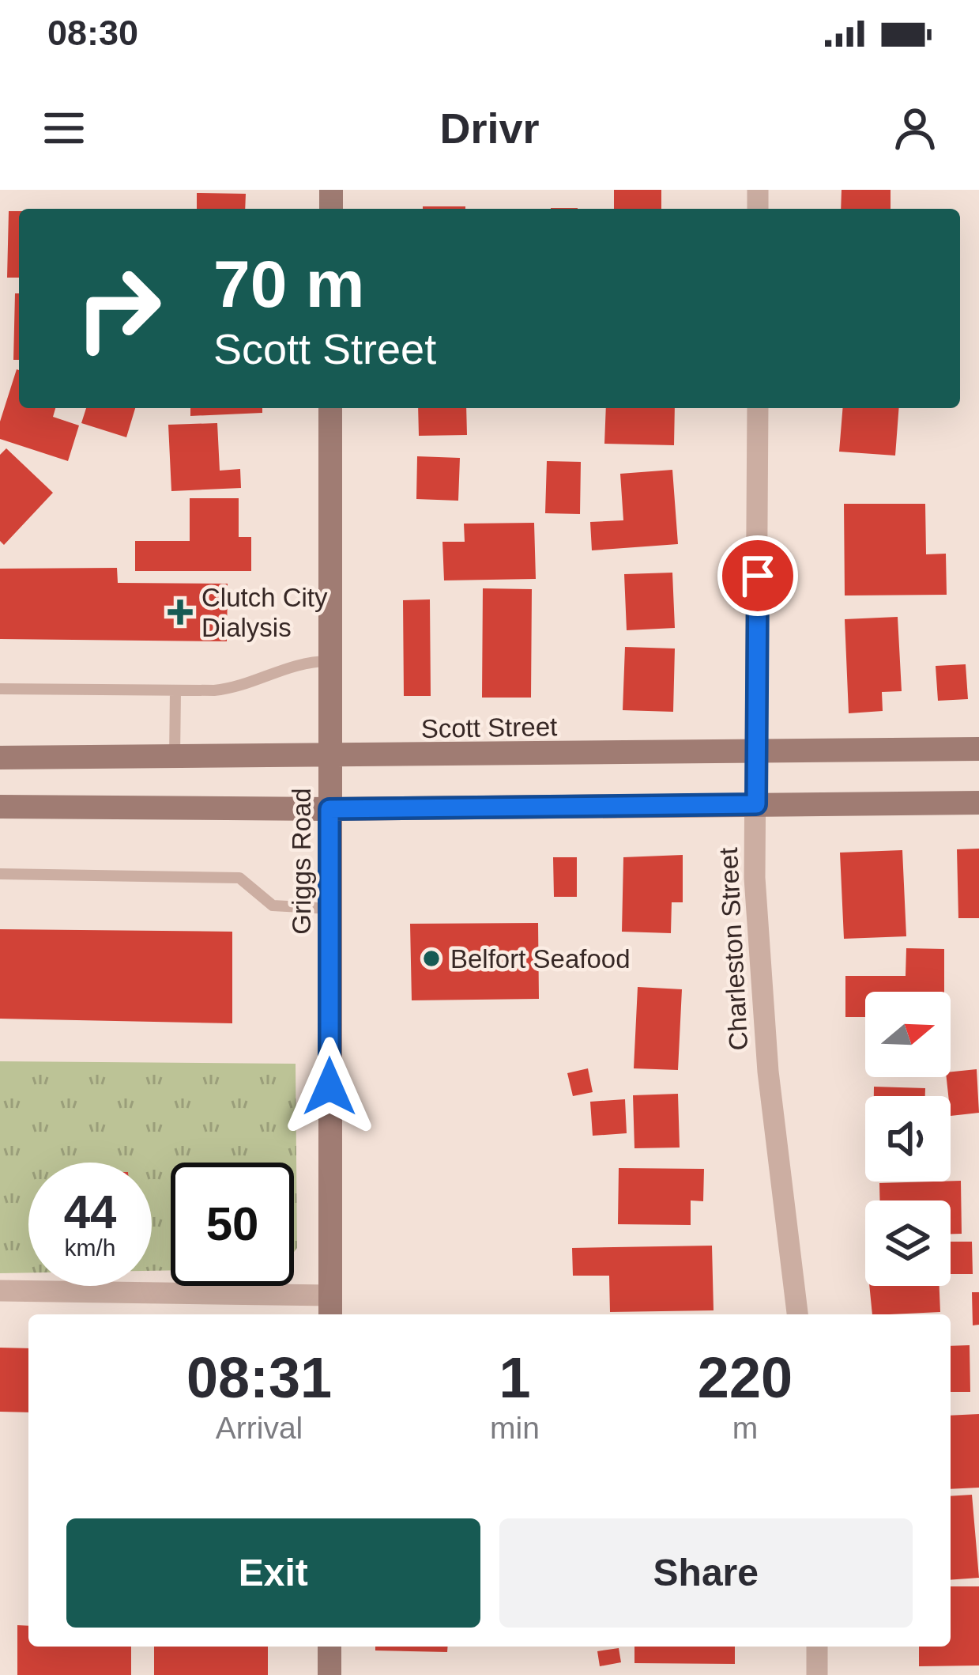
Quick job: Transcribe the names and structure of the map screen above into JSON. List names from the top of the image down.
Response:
{
  "streets": {
    "main road": ["Scott Street", "Griggs Road"],
    "street": ["Charleston Street"]
  },
  "crossings": [
    ["Scott Street", "Griggs Road"],
    ["Scott Street", "Charleston Street"]
  ],
  "places": {
    "health": ["Clutch City Dialysis"],
    "other": ["Belfort Seafood"]
  },
  "north": "right",
  "page": {
    "status": "08:30",
    "header": "Drivr",
    "turn": ["70 m", "Scott Street"],
    "speed": "44 km/h",
    "limit": "50",
    "eta": [
      "08:31",
      "Arrival",
      "1",
      "min",
      "220",
      "m"
    ],
    "buttons": ["Exit", "Share"]
  }
}
